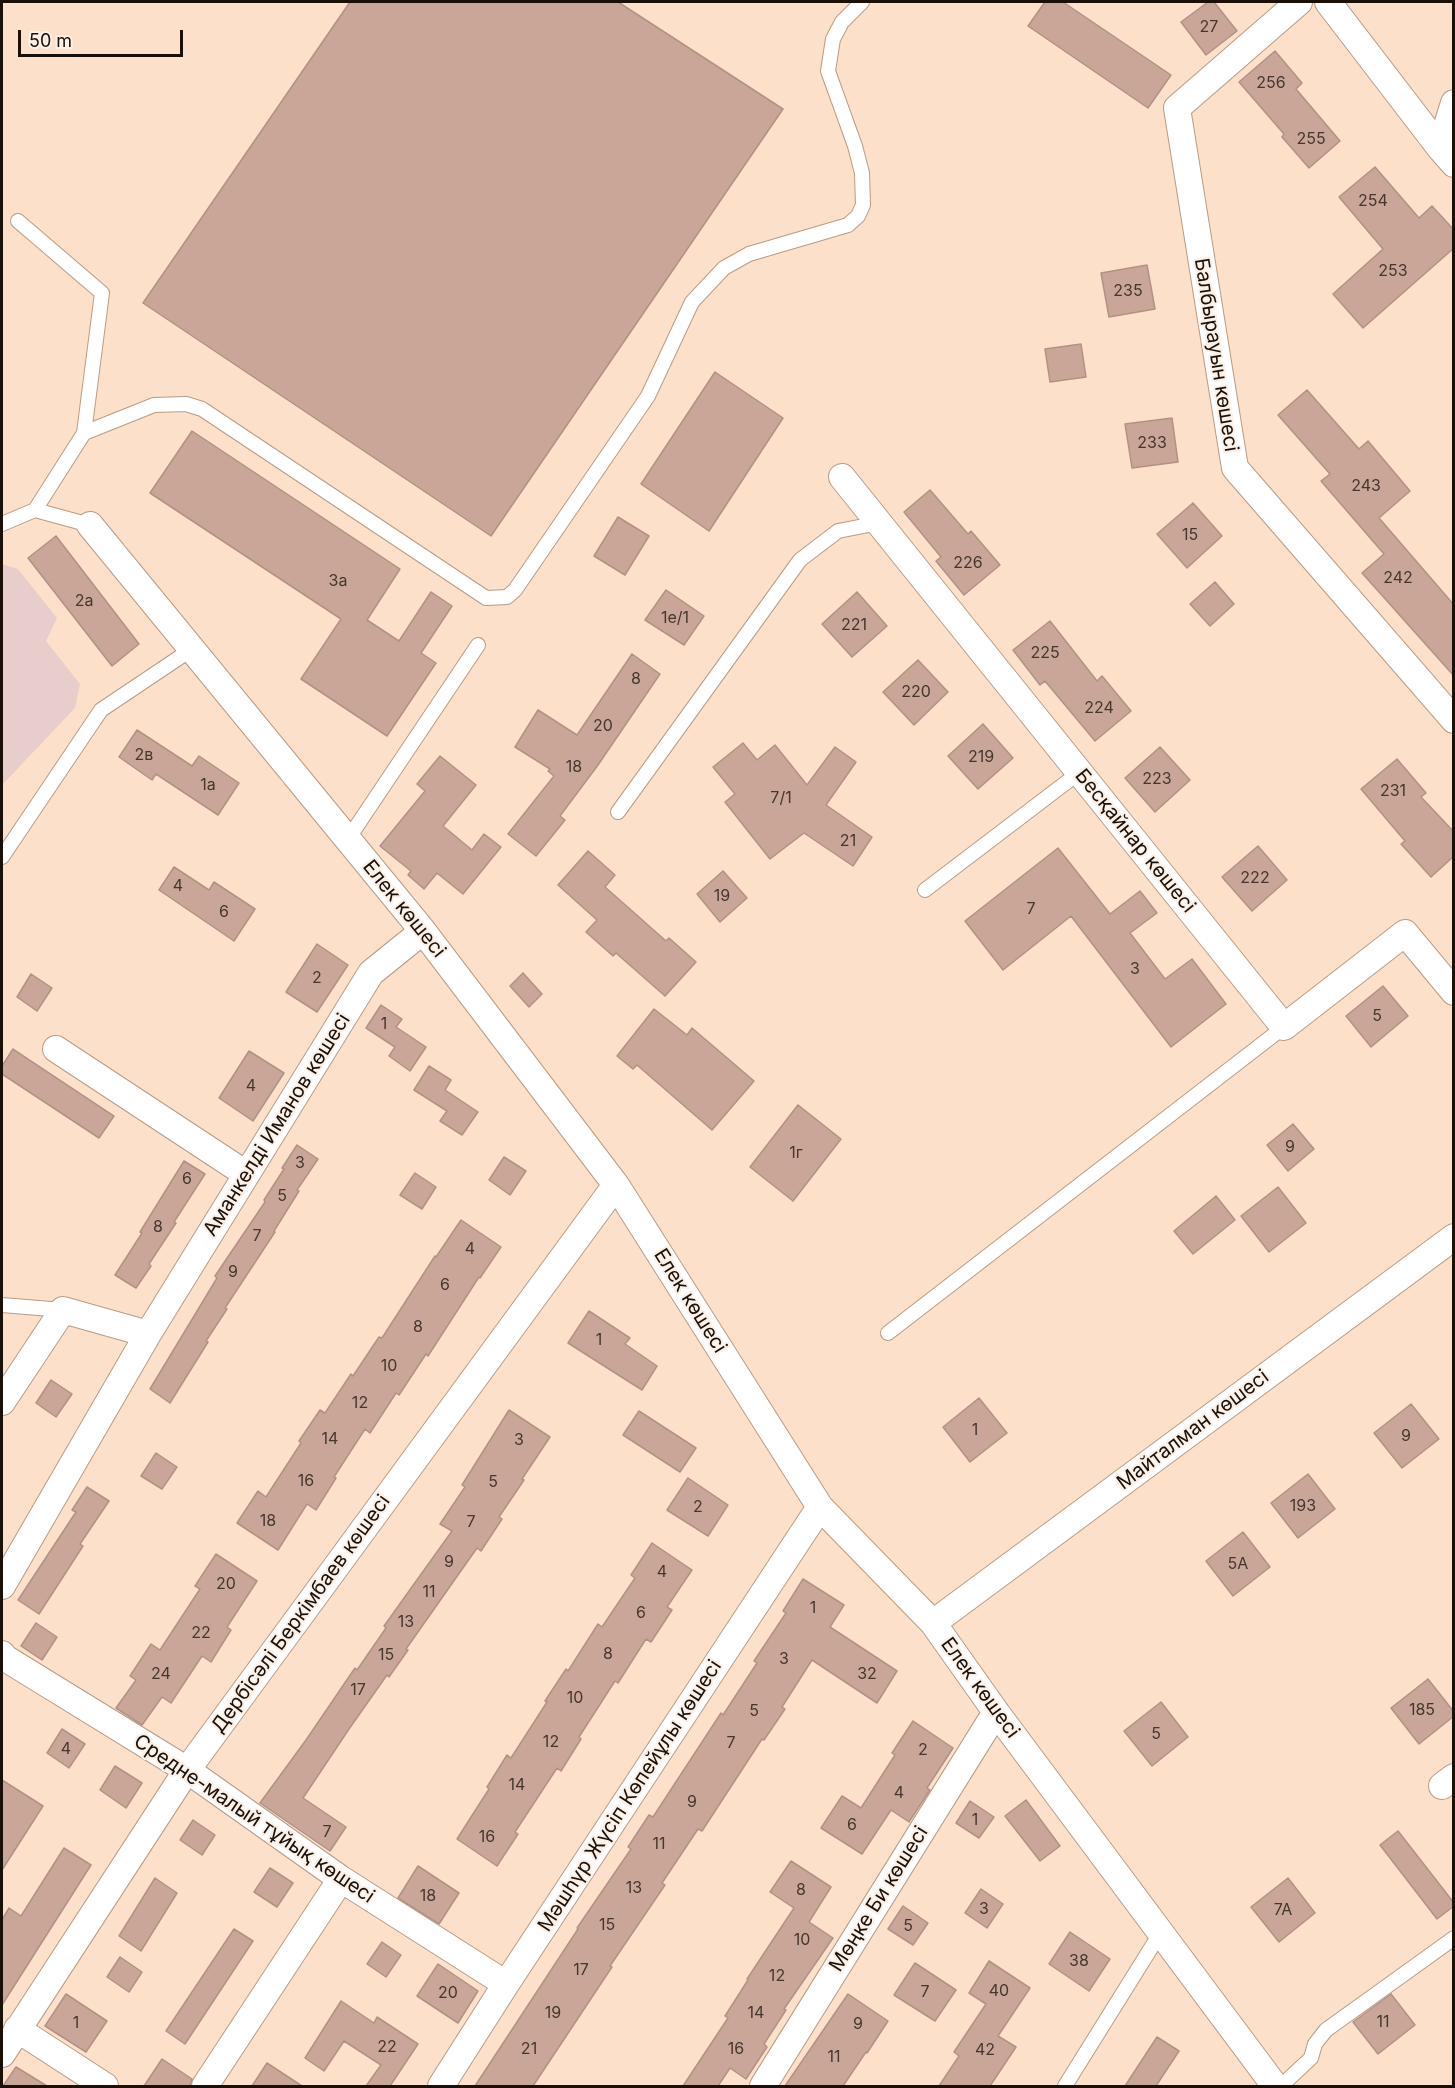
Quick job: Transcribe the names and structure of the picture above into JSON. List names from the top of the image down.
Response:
{
  "streets": {
    "street": [
      "Балбырауын көшесі",
      "Бесқайнар көшесі",
      "Елек көшесі",
      "Аманкелді Иманов көшесі",
      "Майталман көшесі",
      "Дербісәлі Беркімбаев көшесі",
      "Мәшһүр Жүсіп Көпейұлы көшесі",
      "Средне-малый тұйық көшесі",
      "Мөңке Би көшесі"
    ]
  },
  "crossings": [
    ["Елек көшесі", "Аманкелді Иманов көшесі"],
    ["Елек көшесі", "Майталман көшесі"],
    ["Елек көшесі", "Дербісәлі Беркімбаев көшесі"],
    ["Елек көшесі", "Мәшһүр Жүсіп Көпейұлы көшесі"],
    ["Елек көшесі", "Мөңке Би көшесі"],
    ["Дербісәлі Беркімбаев көшесі", "Средне-малый тұйық көшесі"],
    ["Мәшһүр Жүсіп Көпейұлы көшесі", "Средне-малый тұйық көшесі"]
  ],
  "house_numbers": [
    "27",
    "256",
    "255",
    "254",
    "253",
    "235",
    "233",
    "243",
    "15",
    "226",
    "242",
    "3а",
    "2а",
    "1е/1",
    "221",
    "225",
    "8",
    "220",
    "224",
    "20",
    "2в",
    "219",
    "18",
    "223",
    "1а",
    "231",
    "7/1",
    "21",
    "222",
    "4",
    "19",
    "7",
    "6",
    "3",
    "2",
    "5",
    "1",
    "4",
    "9",
    "1г",
    "3",
    "6",
    "5",
    "8",
    "7",
    "4",
    "9",
    "6",
    "8",
    "1",
    "10",
    "12",
    "1",
    "9",
    "14",
    "3",
    "16",
    "5",
    "193",
    "2",
    "18",
    "7",
    "9",
    "5А",
    "4",
    "20",
    "11",
    "1",
    "6",
    "13",
    "22",
    "8",
    "15",
    "3",
    "24",
    "32",
    "17",
    "10",
    "185",
    "5",
    "5",
    "12",
    "7",
    "4",
    "2",
    "14",
    "4",
    "9",
    "1",
    "6",
    "7",
    "16",
    "11",
    "13",
    "8",
    "18",
    "3",
    "7А",
    "15",
    "5",
    "10",
    "38",
    "17",
    "12",
    "40",
    "7",
    "20",
    "19",
    "14",
    "11",
    "1",
    "9",
    "22",
    "21",
    "16",
    "42",
    "11"
  ],
  "scale_bar": "50 m"
}
